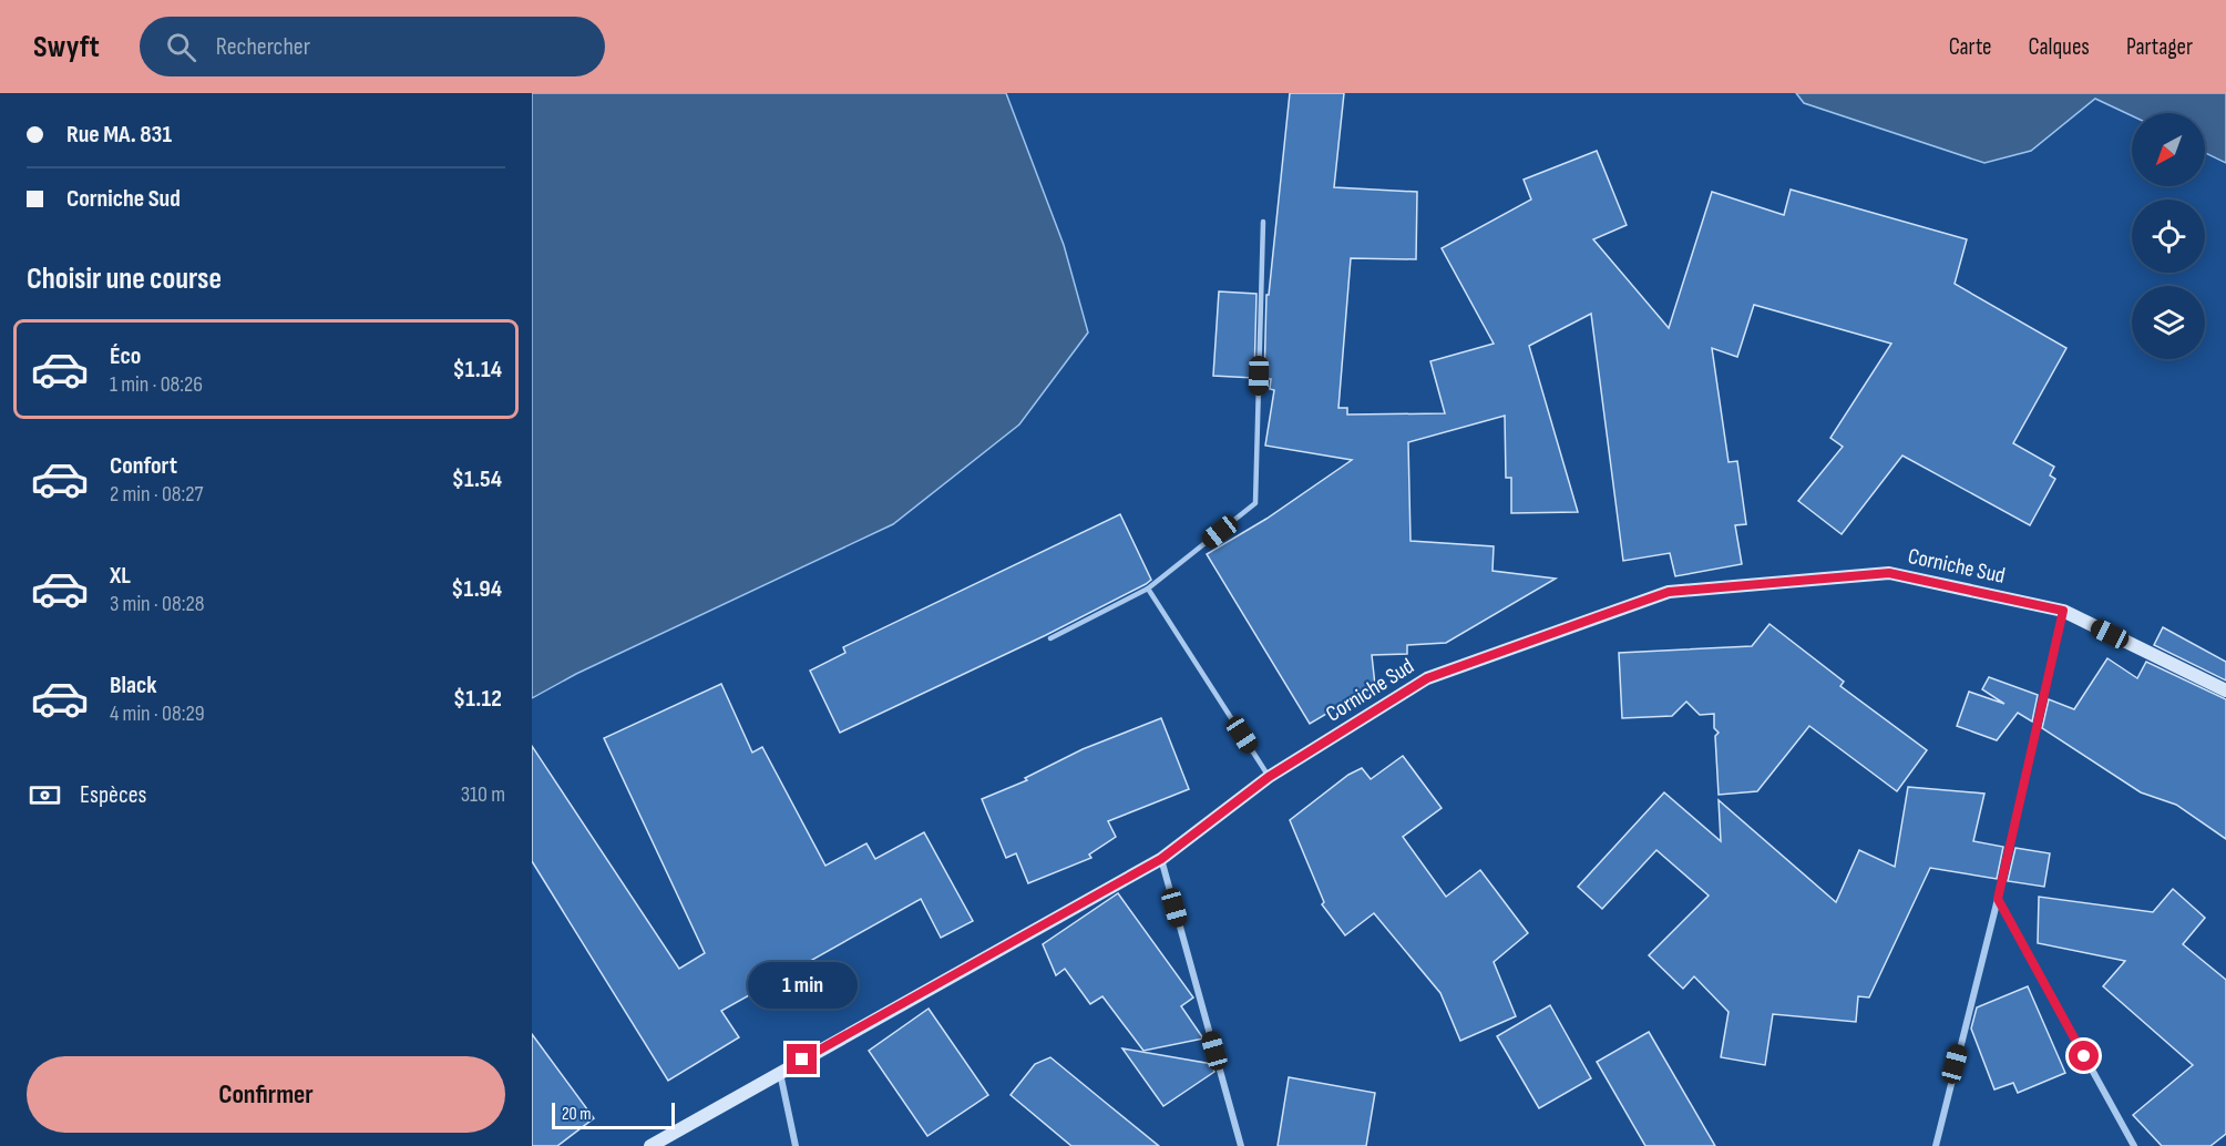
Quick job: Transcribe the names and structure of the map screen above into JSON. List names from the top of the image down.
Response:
{
  "streets": {
    "main road": ["Corniche Sud"]
  },
  "scale_bar": "20 m",
  "north": "bottom left",
  "page": {
    "header": "Swyft",
    "search": "Rechercher",
    "nav": ["Carte", "Calques", "Partager"],
    "banner": ["Rue MA. 831", "Corniche Sud"],
    "heading": "Choisir une course",
    "list": [
      {
        "name": "Éco",
        "note": "1 min · 08:26",
        "value": "$1.14"
      },
      {
        "name": "Confort",
        "note": "2 min · 08:27",
        "value": "$1.54"
      },
      {
        "name": "XL",
        "note": "3 min · 08:28",
        "value": "$1.94"
      },
      {
        "name": "Black",
        "note": "4 min · 08:29",
        "value": "$1.12"
      }
    ],
    "pay": ["Espèces", "310 m"],
    "bubble": "1 min",
    "buttons": "Confirmer",
    "scale": "20 m"
  }
}
